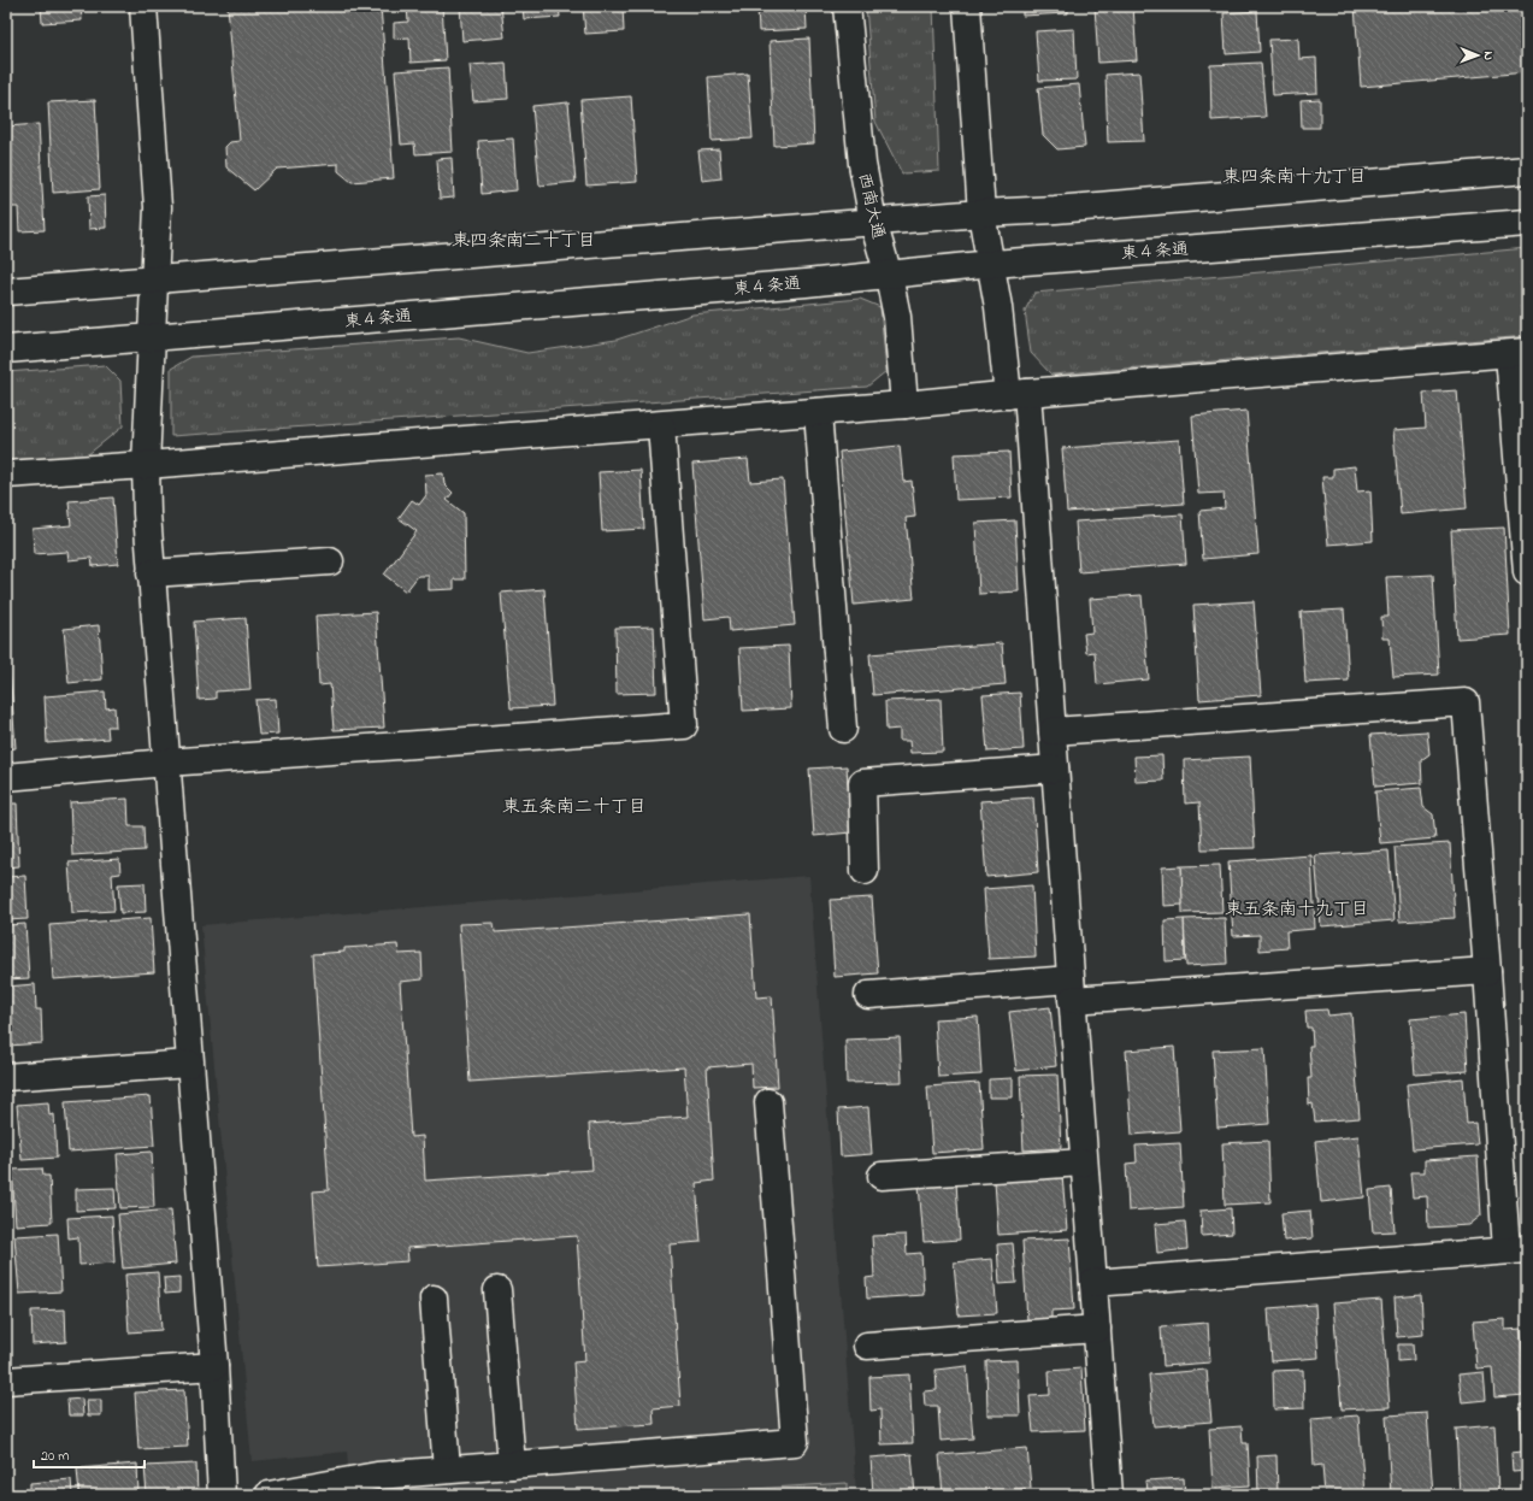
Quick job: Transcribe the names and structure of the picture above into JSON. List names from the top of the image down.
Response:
{
  "streets": {
    "street": ["西南大通", "東４条通"]
  },
  "crossings": [
    ["西南大通", "東４条通"]
  ],
  "districts": [
    "東四条南十九丁目",
    "東四条南二十丁目",
    "東五条南二十丁目",
    "東五条南十九丁目"
  ],
  "scale_bar": "20 m",
  "north": "right"
}
